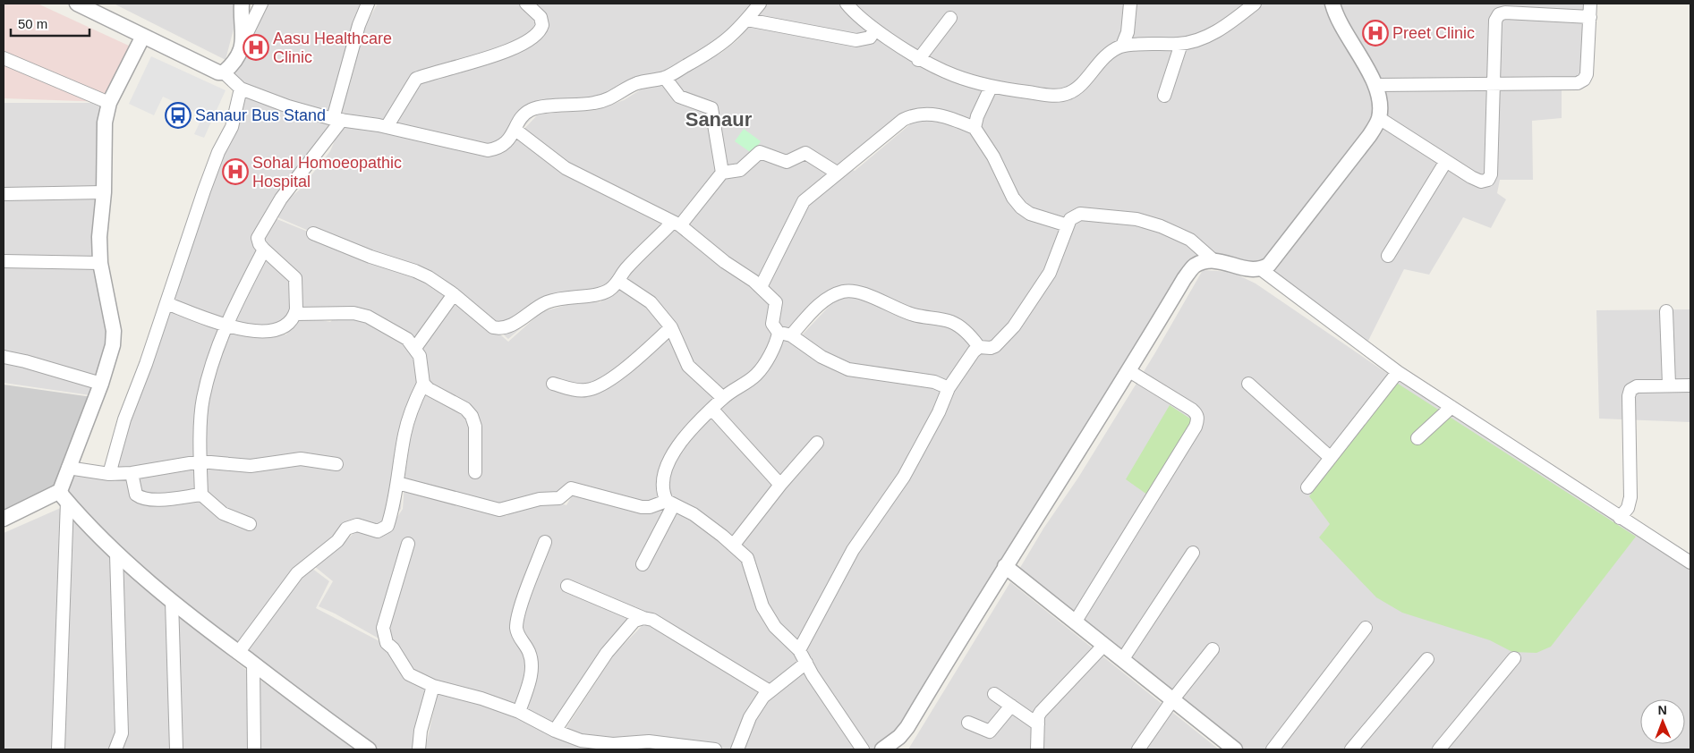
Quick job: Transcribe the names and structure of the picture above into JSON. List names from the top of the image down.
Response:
{
  "districts": ["Sanaur"],
  "places": {
    "hospital": ["Preet Clinic", "Aasu Healthcare Clinic", "Sohal Homoeopathic Hospital"],
    "bus stop": ["Sanaur Bus Stand"]
  },
  "scale_bar": "50 m",
  "north": "top"
}
